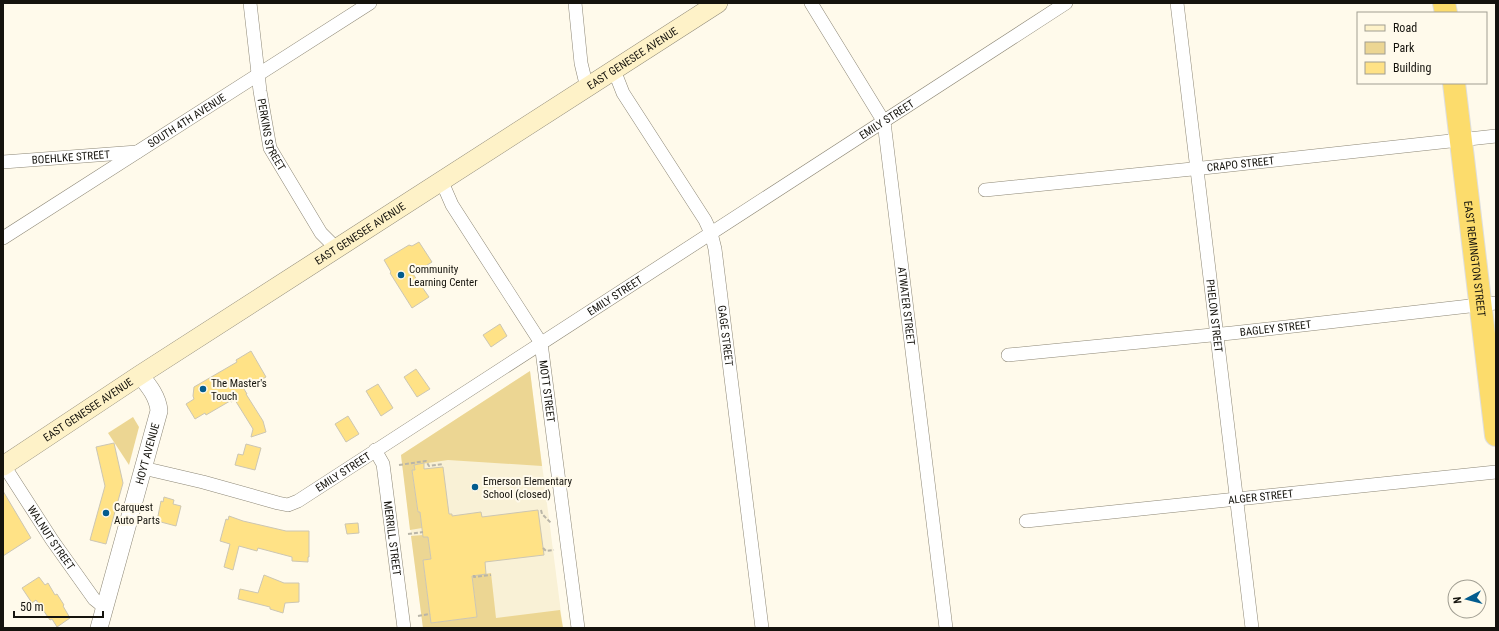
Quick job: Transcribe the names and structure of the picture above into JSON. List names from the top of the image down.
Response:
{
  "streets": {
    "highway": ["EAST REMINGTON STREET"],
    "main road": ["EAST GENESEE AVENUE"],
    "street": [
      "EMILY STREET",
      "SOUTH 4TH AVENUE",
      "PERKINS STREET",
      "BOEHLKE STREET",
      "CRAPO STREET",
      "ATWATER STREET",
      "PHELON STREET",
      "BAGLEY STREET",
      "GAGE STREET",
      "MOTT STREET",
      "HOYT AVENUE",
      "ALGER STREET",
      "WALNUT STREET",
      "MERRILL STREET"
    ]
  },
  "crossings": [
    ["EAST GENESEE AVENUE", "PERKINS STREET"],
    ["EAST GENESEE AVENUE", "GAGE STREET"],
    ["EAST GENESEE AVENUE", "MOTT STREET"],
    ["EAST GENESEE AVENUE", "HOYT AVENUE"],
    ["EAST GENESEE AVENUE", "WALNUT STREET"],
    ["EMILY STREET", "ATWATER STREET"],
    ["EMILY STREET", "GAGE STREET"],
    ["EMILY STREET", "MOTT STREET"],
    ["EMILY STREET", "HOYT AVENUE"],
    ["EMILY STREET", "MERRILL STREET"],
    ["SOUTH 4TH AVENUE", "PERKINS STREET"],
    ["SOUTH 4TH AVENUE", "BOEHLKE STREET"],
    ["CRAPO STREET", "EAST REMINGTON STREET"],
    ["CRAPO STREET", "PHELON STREET"],
    ["EAST REMINGTON STREET", "BAGLEY STREET"],
    ["PHELON STREET", "BAGLEY STREET"],
    ["PHELON STREET", "ALGER STREET"],
    ["HOYT AVENUE", "WALNUT STREET"]
  ],
  "places": [
    "Community Learning Center",
    "The Master's Touch",
    "Emerson Elementary School (closed)",
    "Carquest Auto Parts"
  ],
  "legend": ["Road", "Park", "Building"],
  "scale_bar": "50 m",
  "north": "left"
}
